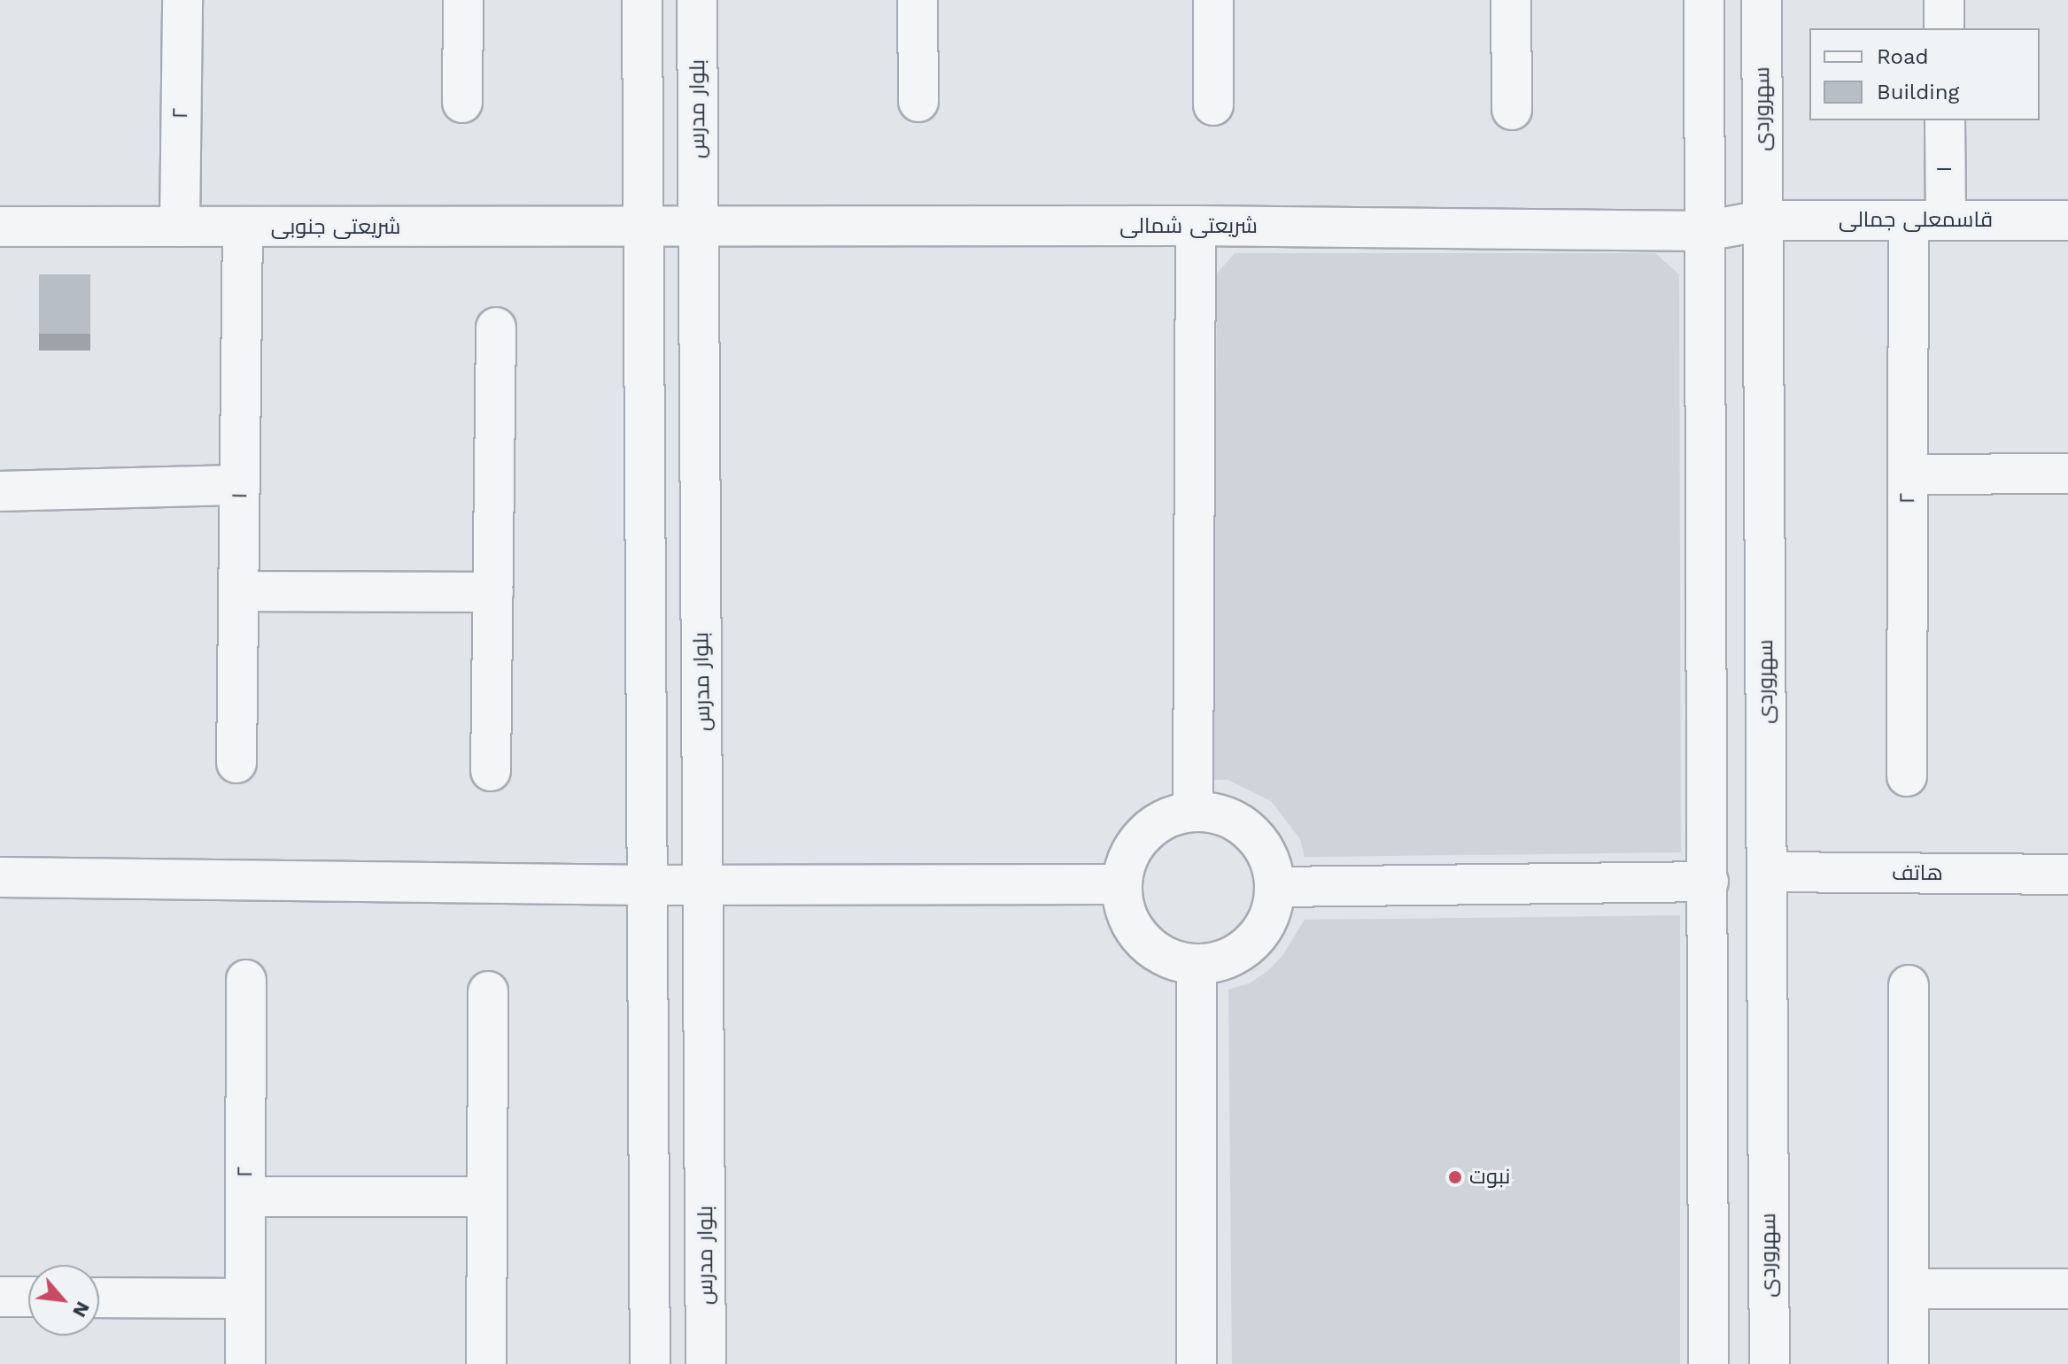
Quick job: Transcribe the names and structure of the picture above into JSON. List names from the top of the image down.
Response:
{
  "streets": {
    "street": [
      "بلوار مدرس",
      "سهروردی",
      "۲",
      "۱",
      "قاسمعلی جمالی",
      "شریعتی شمالی",
      "شریعتی جنوبی",
      "هاتف"
    ]
  },
  "crossings": [
    ["بلوار مدرس", "شریعتی شمالی"],
    ["بلوار مدرس", "شریعتی جنوبی"],
    ["سهروردی", "قاسمعلی جمالی"],
    ["سهروردی", "هاتف"],
    ["۲", "۱"],
    ["۲", "قاسمعلی جمالی"],
    ["۲", "شریعتی جنوبی"],
    ["۱", "قاسمعلی جمالی"],
    ["۱", "شریعتی جنوبی"],
    ["قاسمعلی جمالی", "شریعتی شمالی"],
    ["شریعتی شمالی", "شریعتی جنوبی"]
  ],
  "places": ["نبوت"],
  "legend": ["Road", "Building"],
  "north": "bottom right"
}
